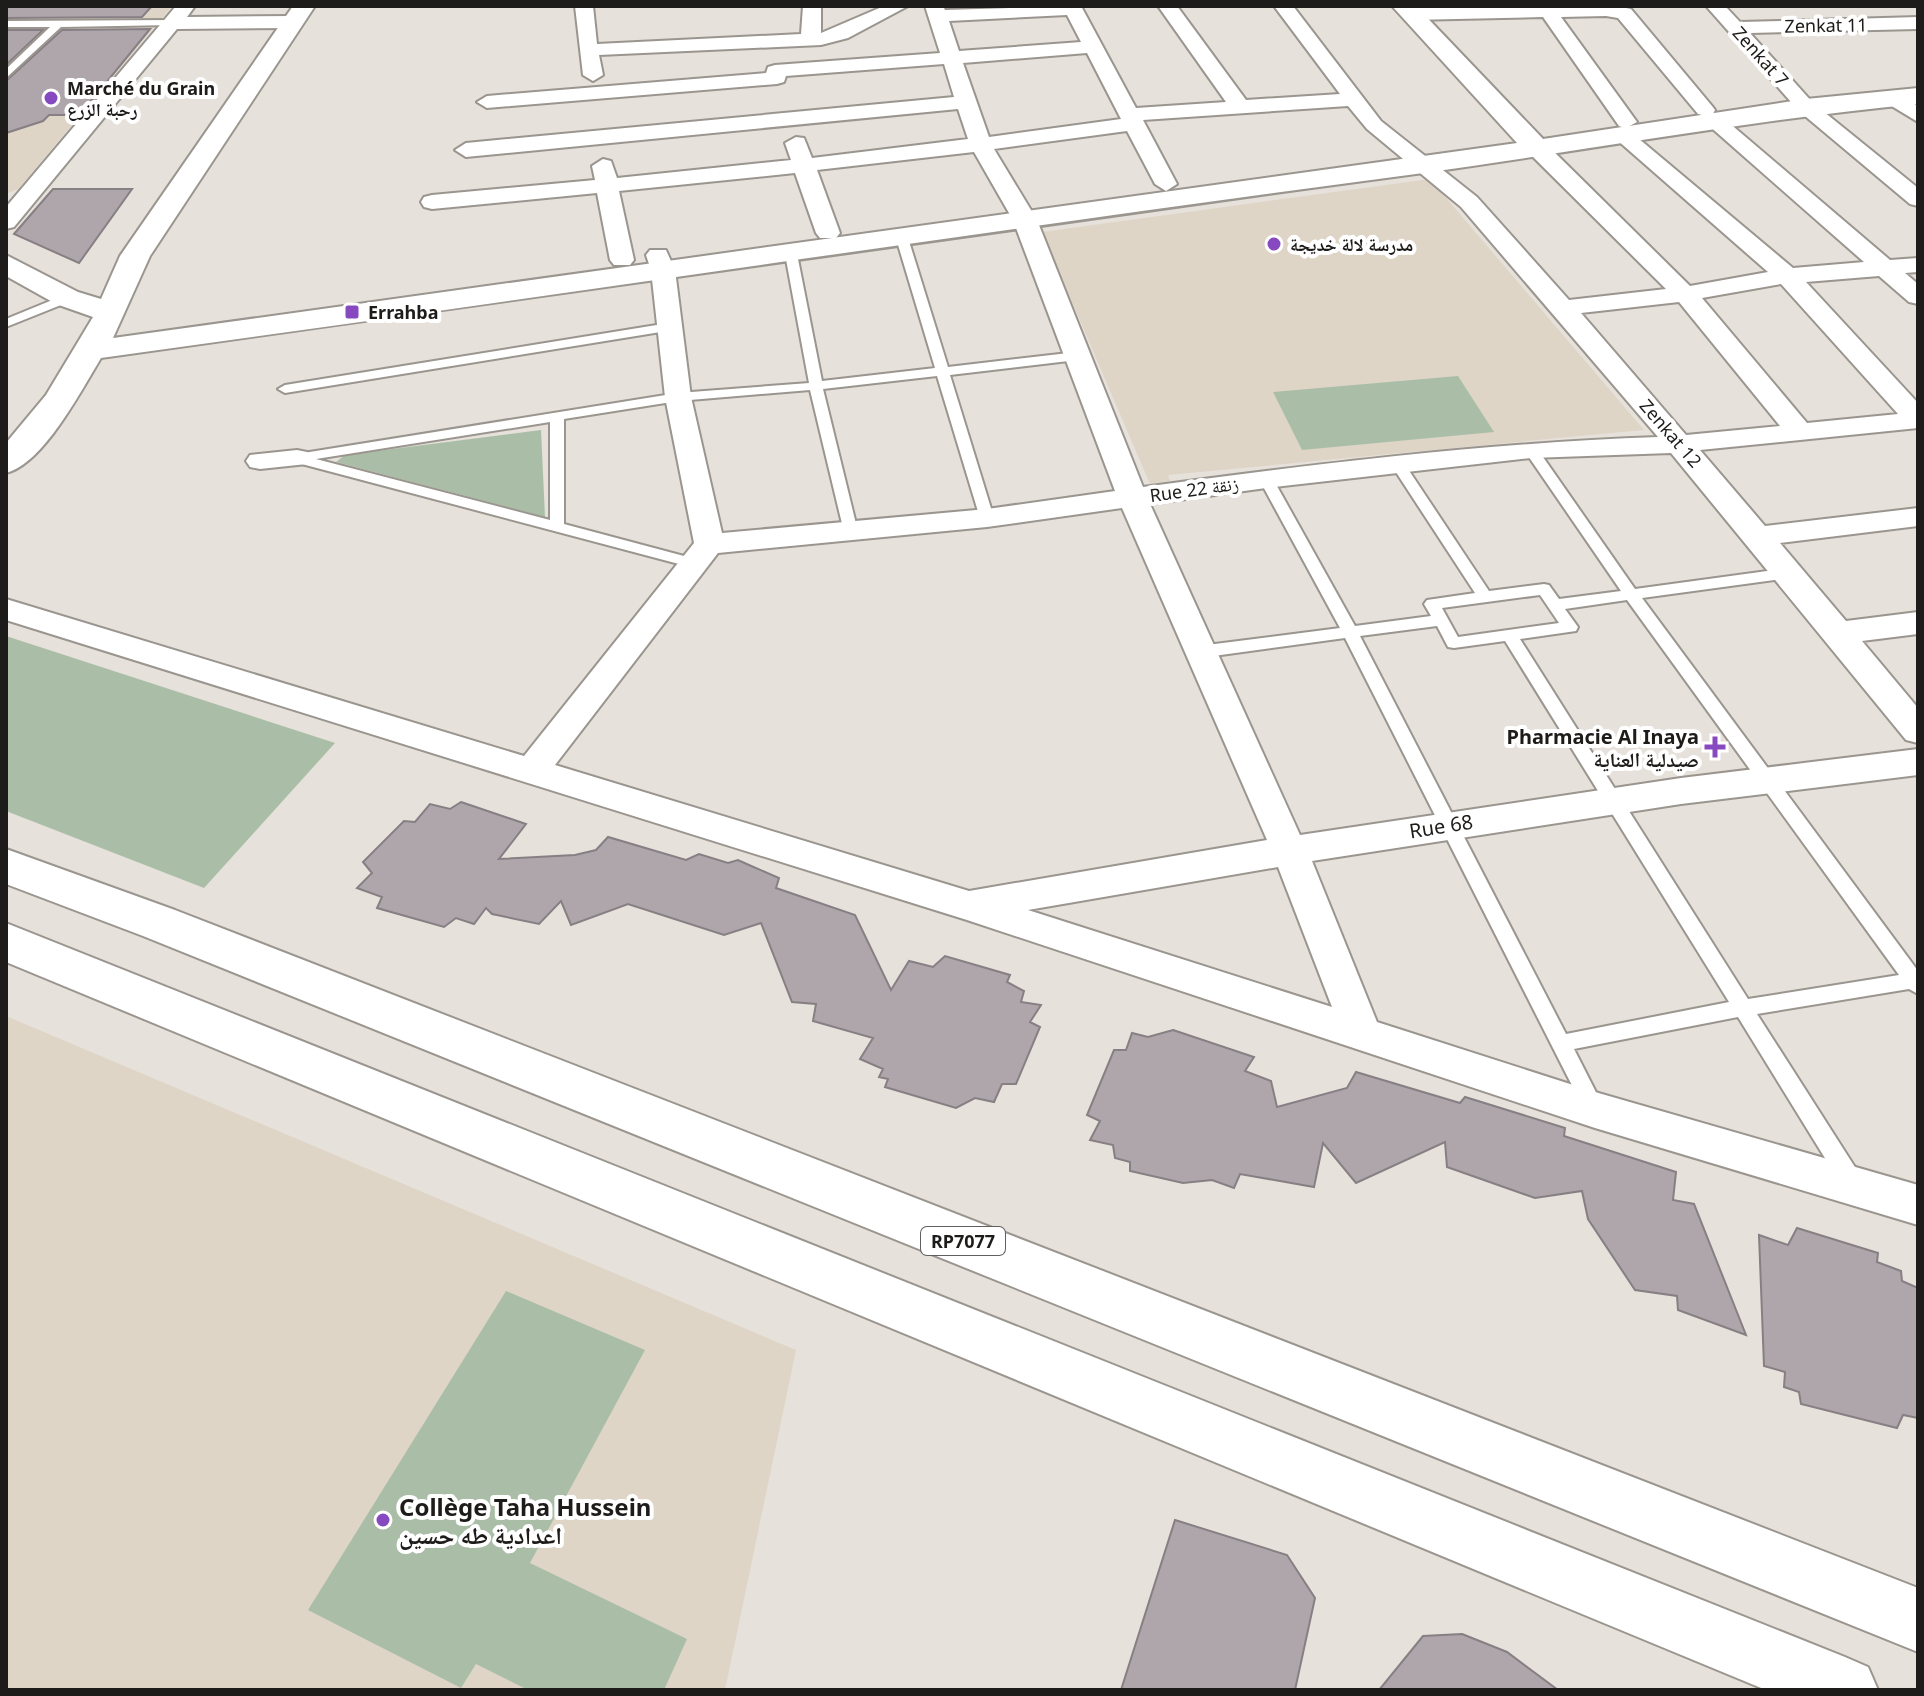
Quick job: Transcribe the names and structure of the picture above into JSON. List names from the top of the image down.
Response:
{
  "streets": {
    "street": [
      "Zenkat 11",
      "Zenkat 7",
      "Zenkat 12",
      "Rue 22 زنقة",
      "Rue 68",
      "RP7077"
    ]
  },
  "crossings": [
    ["Zenkat 11", "Zenkat 7"],
    ["Zenkat 12", "Rue 22 زنقة"]
  ],
  "places": {
    "other": ["Marché du Grain رحبة الزرع", "مدرسة لالة خديجة", "Collège Taha Hussein اعدادية طه حسين"],
    "transit": ["Errahba"],
    "health": ["Pharmacie Al Inaya صيدلية العناية"]
  }
}
